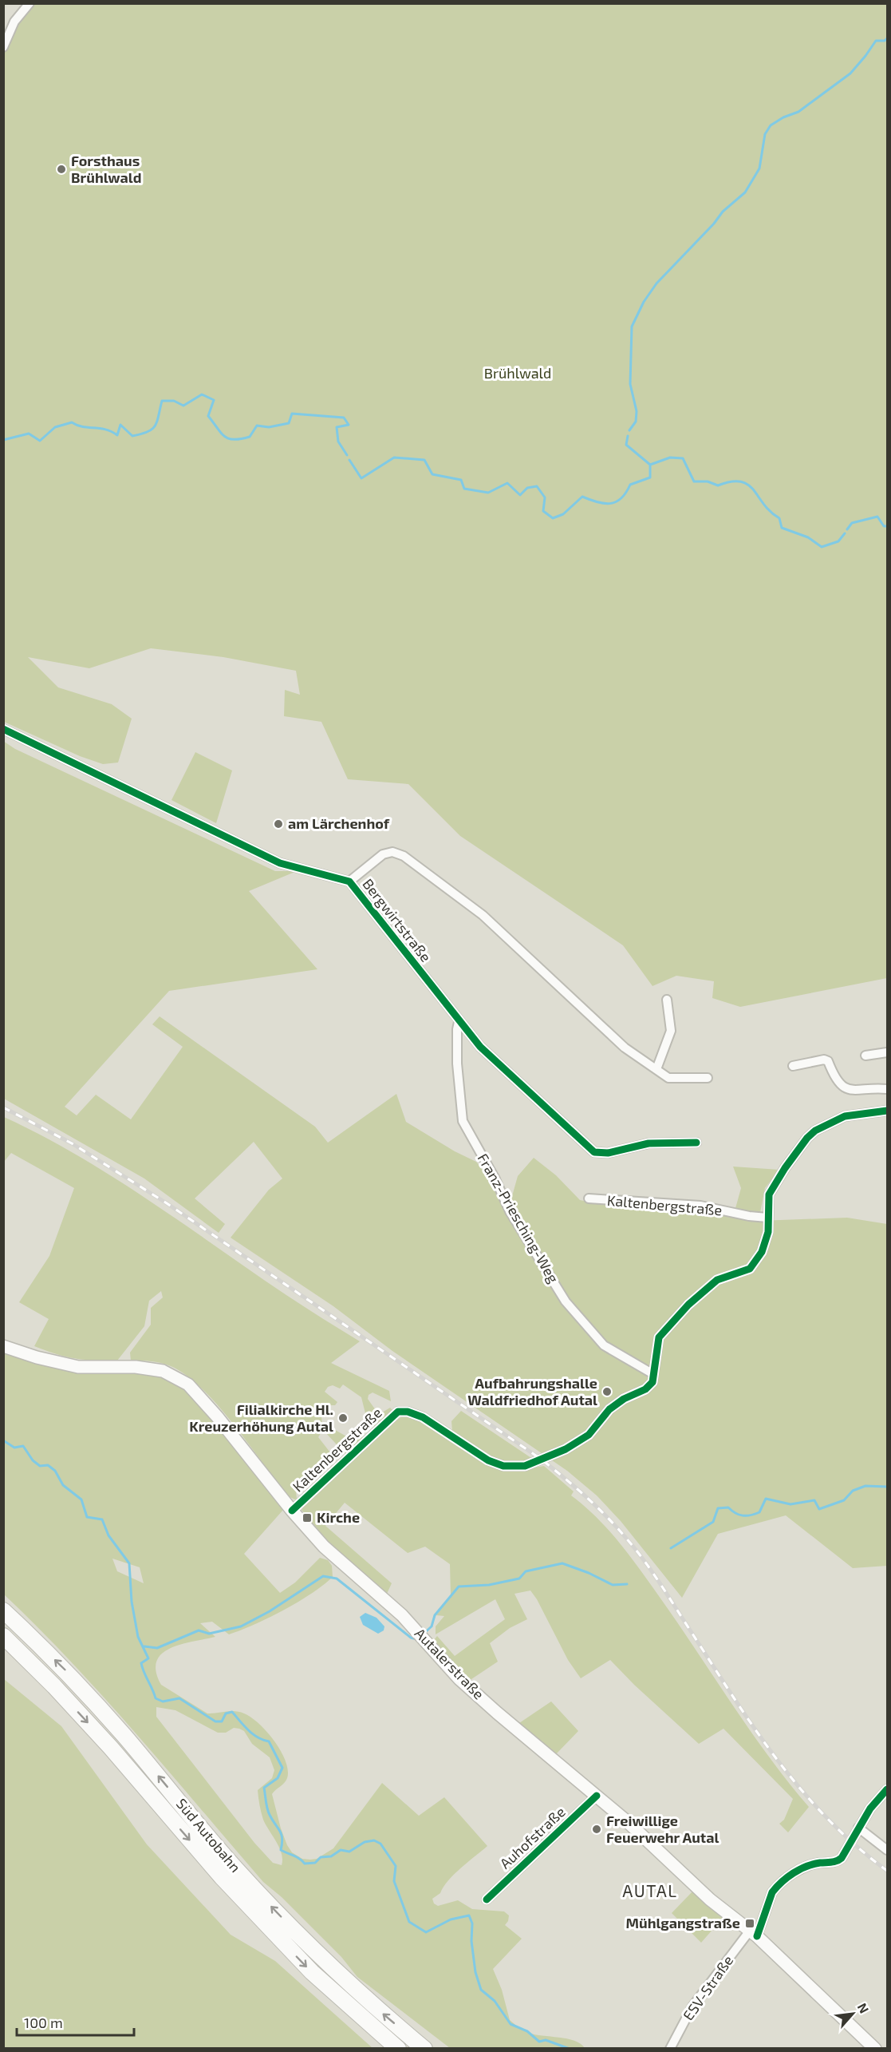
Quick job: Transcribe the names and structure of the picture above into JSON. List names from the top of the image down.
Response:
{
  "streets": {
    "highway": ["Süd Autobahn"],
    "main road": ["Autalerstraße"],
    "street": [
      "Bergwirtstraße",
      "Kaltenbergstraße",
      "Franz-Priesching-Weg",
      "Auhofstraße",
      "ESV-Straße"
    ]
  },
  "crossings": [
    ["Bergwirtstraße", "Franz-Priesching-Weg"],
    ["Kaltenbergstraße", "Franz-Priesching-Weg"],
    ["Kaltenbergstraße", "Autalerstraße"],
    ["Autalerstraße", "Auhofstraße"],
    ["Autalerstraße", "ESV-Straße"]
  ],
  "districts": ["AUTAL"],
  "parks": ["Brühlwald"],
  "places": {
    "other": [
      "Forsthaus Brühlwald",
      "am Lärchenhof",
      "Aufbahrungshalle Waldfriedhof Autal",
      "Filialkirche Hl. Kreuzerhöhung Autal",
      "Freiwillige Feuerwehr Autal"
    ],
    "transit": ["Kirche", "Mühlgangstraße"]
  },
  "scale_bar": "100 m",
  "north": "top right"
}
